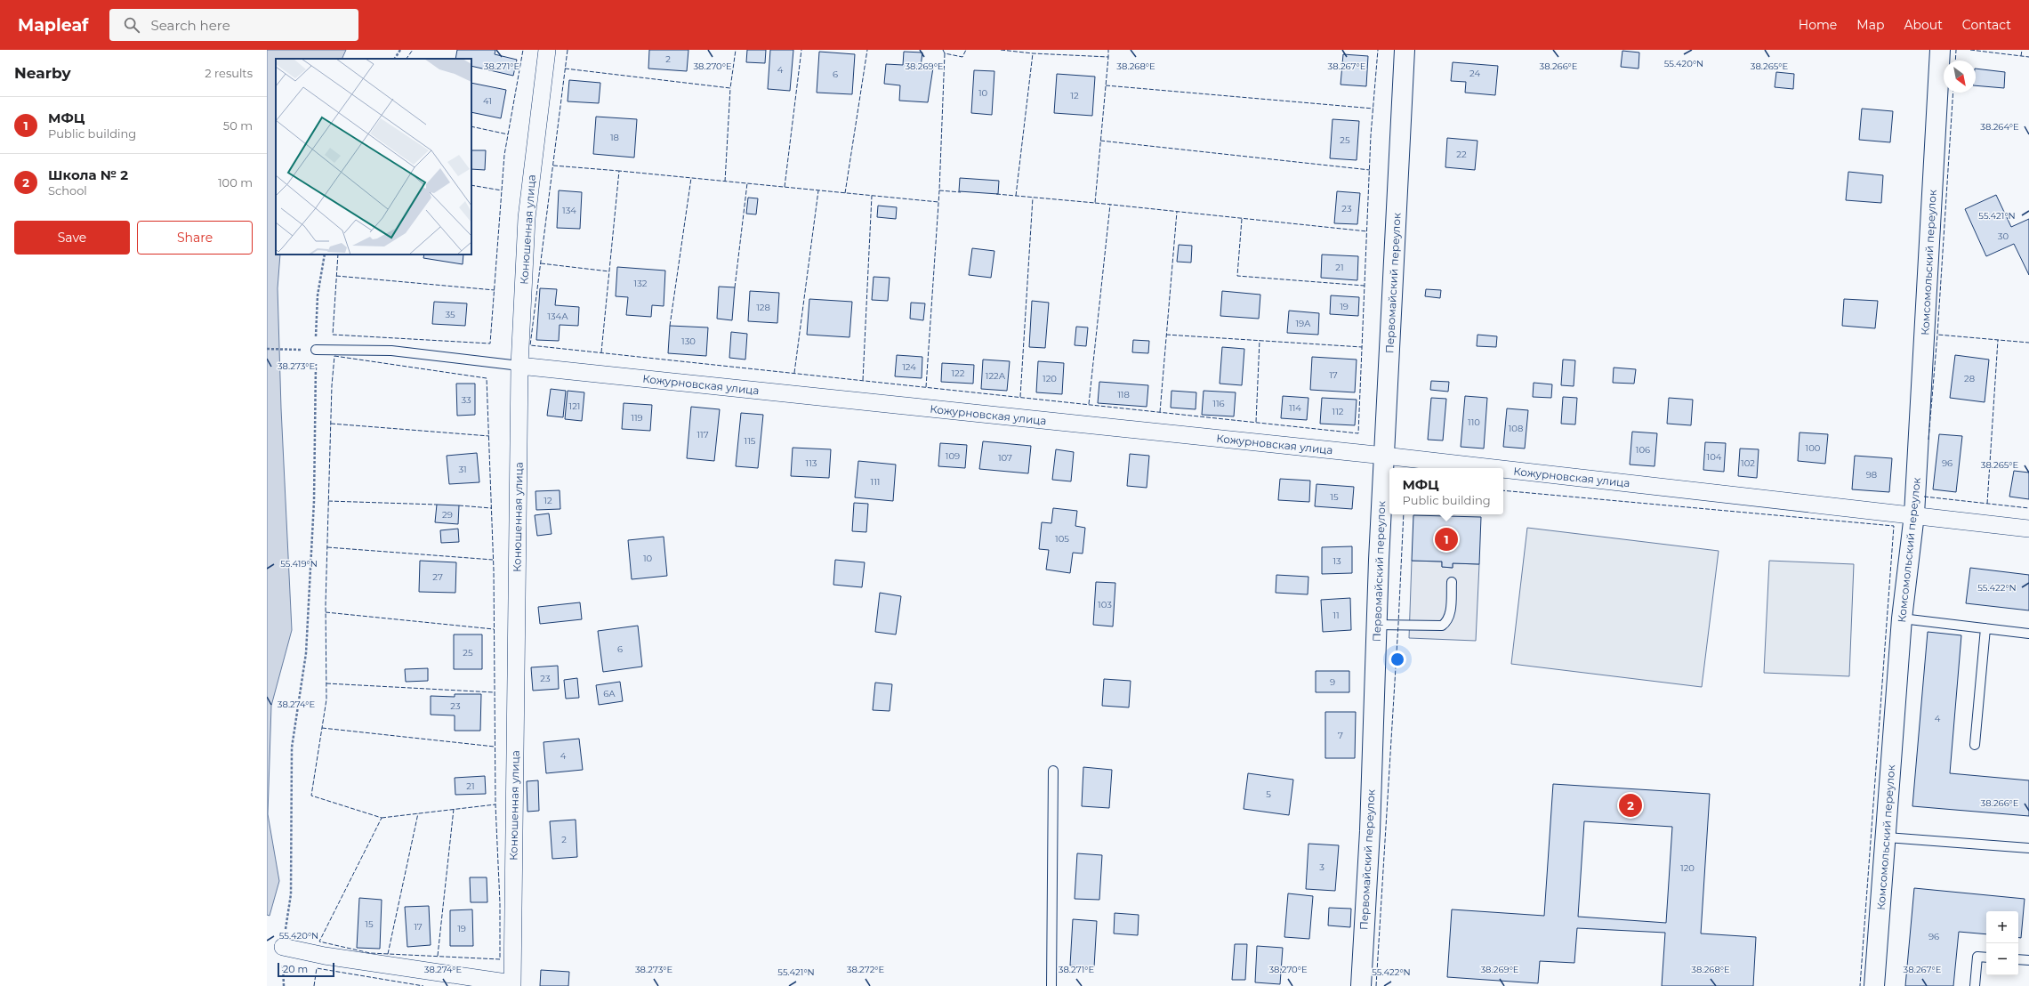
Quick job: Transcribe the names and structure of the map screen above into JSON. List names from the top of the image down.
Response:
{
  "streets": {
    "street": [
      "Конюшенная улица",
      "Комсомольский переулок",
      "Первомайский переулок",
      "Кожурновская улица"
    ]
  },
  "crossings": [
    ["Конюшенная улица", "Кожурновская улица"],
    ["Комсомольский переулок", "Кожурновская улица"],
    ["Первомайский переулок", "Кожурновская улица"]
  ],
  "house_numbers": [
    "2",
    "4",
    "24",
    "6",
    "10",
    "12",
    "41",
    "18",
    "25",
    "22",
    "23",
    "134",
    "30",
    "21",
    "132",
    "19",
    "128",
    "35",
    "134А",
    "19А",
    "130",
    "124",
    "122",
    "17",
    "122А",
    "120",
    "28",
    "118",
    "33",
    "116",
    "121",
    "114",
    "112",
    "119",
    "110",
    "108",
    "117",
    "115",
    "100",
    "106",
    "109",
    "104",
    "107",
    "113",
    "102",
    "96",
    "31",
    "98",
    "111",
    "15",
    "12",
    "29",
    "105",
    "10",
    "13",
    "27",
    "103",
    "11",
    "6",
    "25",
    "23",
    "9",
    "6А",
    "23",
    "4",
    "7",
    "4",
    "21",
    "5",
    "2",
    "3",
    "120",
    "15",
    "17",
    "19",
    "96"
  ],
  "scale_bar": "20 m",
  "north": "bottom right",
  "page": {
    "header": "Mapleaf",
    "search": "Search here",
    "nav": [
      "Home",
      "Map",
      "About",
      "Contact"
    ],
    "heading": ["Nearby", "2 results"],
    "list": [
      {
        "mark": "1",
        "name": "МФЦ",
        "note": "Public building",
        "value": "50 m"
      },
      {
        "mark": "2",
        "name": "Школа № 2",
        "note": "School",
        "value": "100 m"
      }
    ],
    "buttons": ["Save", "Share"],
    "popup": ["МФЦ", "Public building"],
    "pins": ["1", "2"],
    "map_buttons": ["+", "−"],
    "scale": "20 m"
  },
  "coordinates": [
    "55.420°N",
    "38.271°E",
    "38.270°E",
    "38.269°E",
    "38.268°E",
    "38.267°E",
    "38.266°E",
    "38.265°E",
    "38.264°E",
    "55.421°N",
    "38.273°E",
    "55.419°N",
    "55.422°N",
    "38.274°E",
    "38.272°E"
  ]
}
